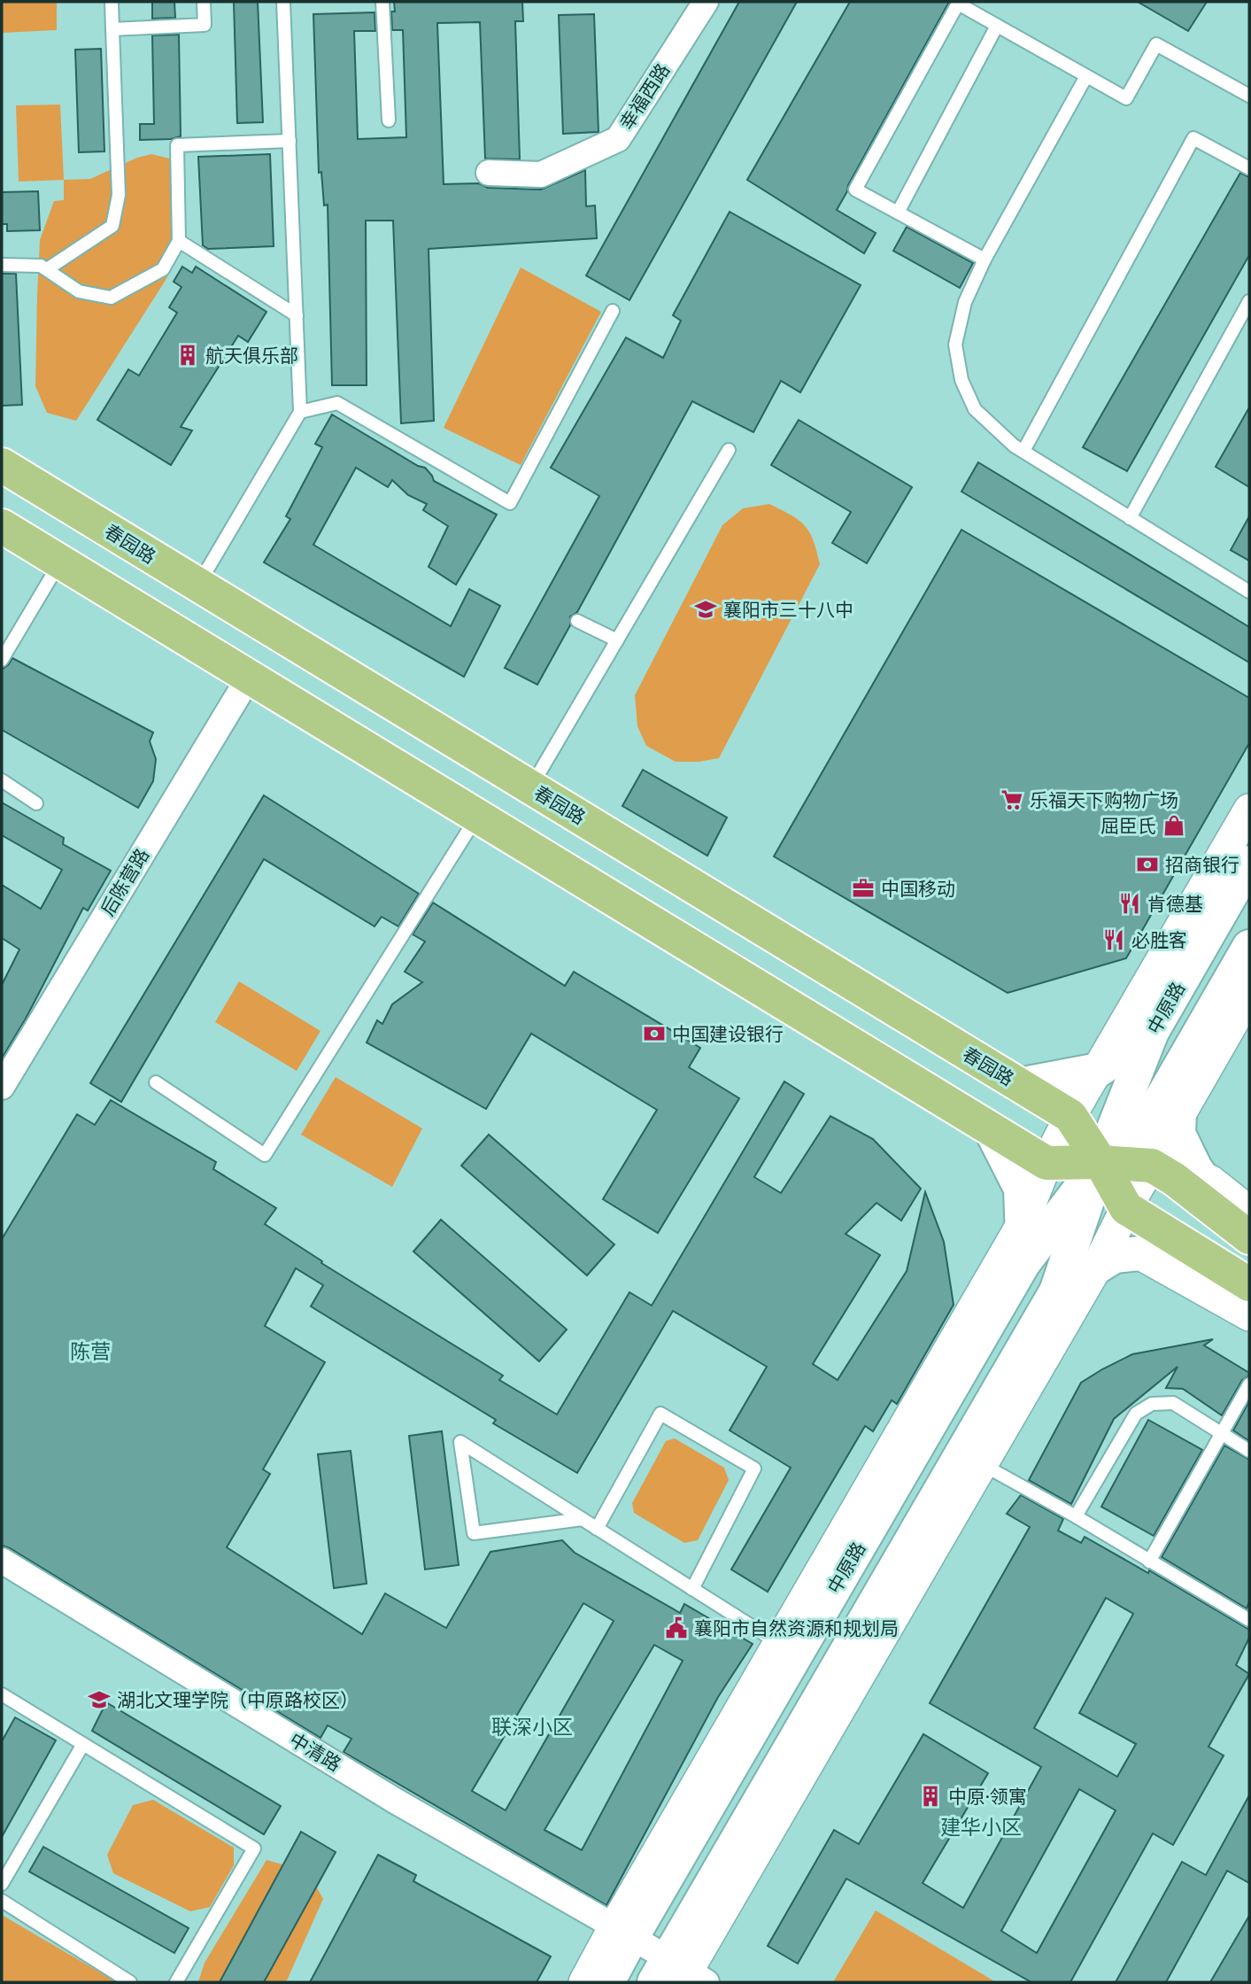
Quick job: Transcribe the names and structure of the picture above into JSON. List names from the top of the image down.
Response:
{
  "streets": {
    "main road": ["春园路", "中原路"],
    "street": ["幸福西路", "后陈营路", "中清路"]
  },
  "crossings": [
    ["春园路", "中原路"],
    ["中原路", "中清路"]
  ],
  "districts": ["陈营", "联深小区", "建华小区"],
  "places": {
    "building": ["航天俱乐部", "中原·领寓"],
    "school or university": ["襄阳市三十八中", "湖北文理学院（中原路校区）"],
    "supermarket": ["乐福天下购物广场"],
    "shop": ["屈臣氏"],
    "bank": ["招商银行", "中国建设银行"],
    "office": ["中国移动"],
    "restaurant": ["肯德基", "必胜客"],
    "public building": ["襄阳市自然资源和规划局"]
  }
}
